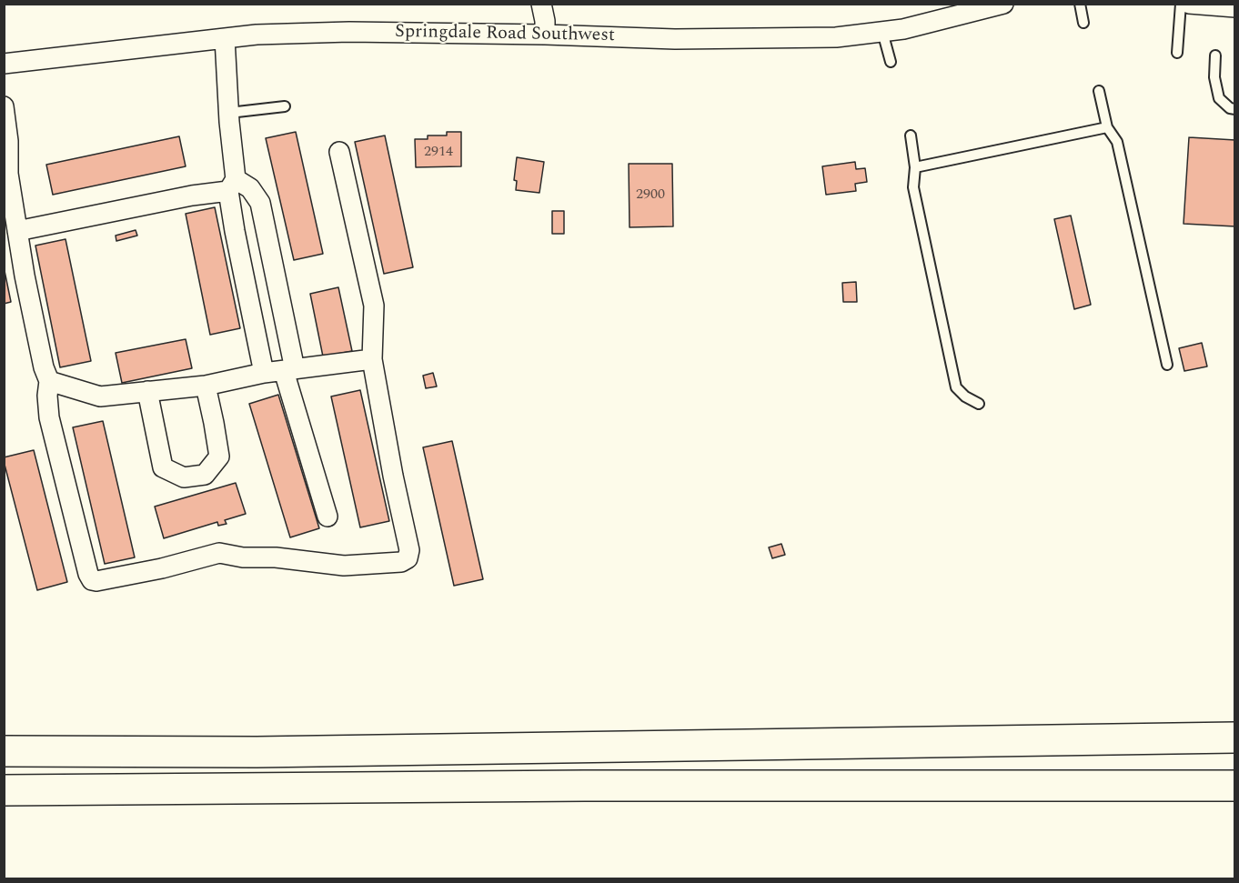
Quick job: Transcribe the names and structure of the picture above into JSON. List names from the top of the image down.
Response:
{
  "streets": {
    "street": ["Springdale Road Southwest"]
  },
  "house_numbers": ["2914", "2900"]
}
